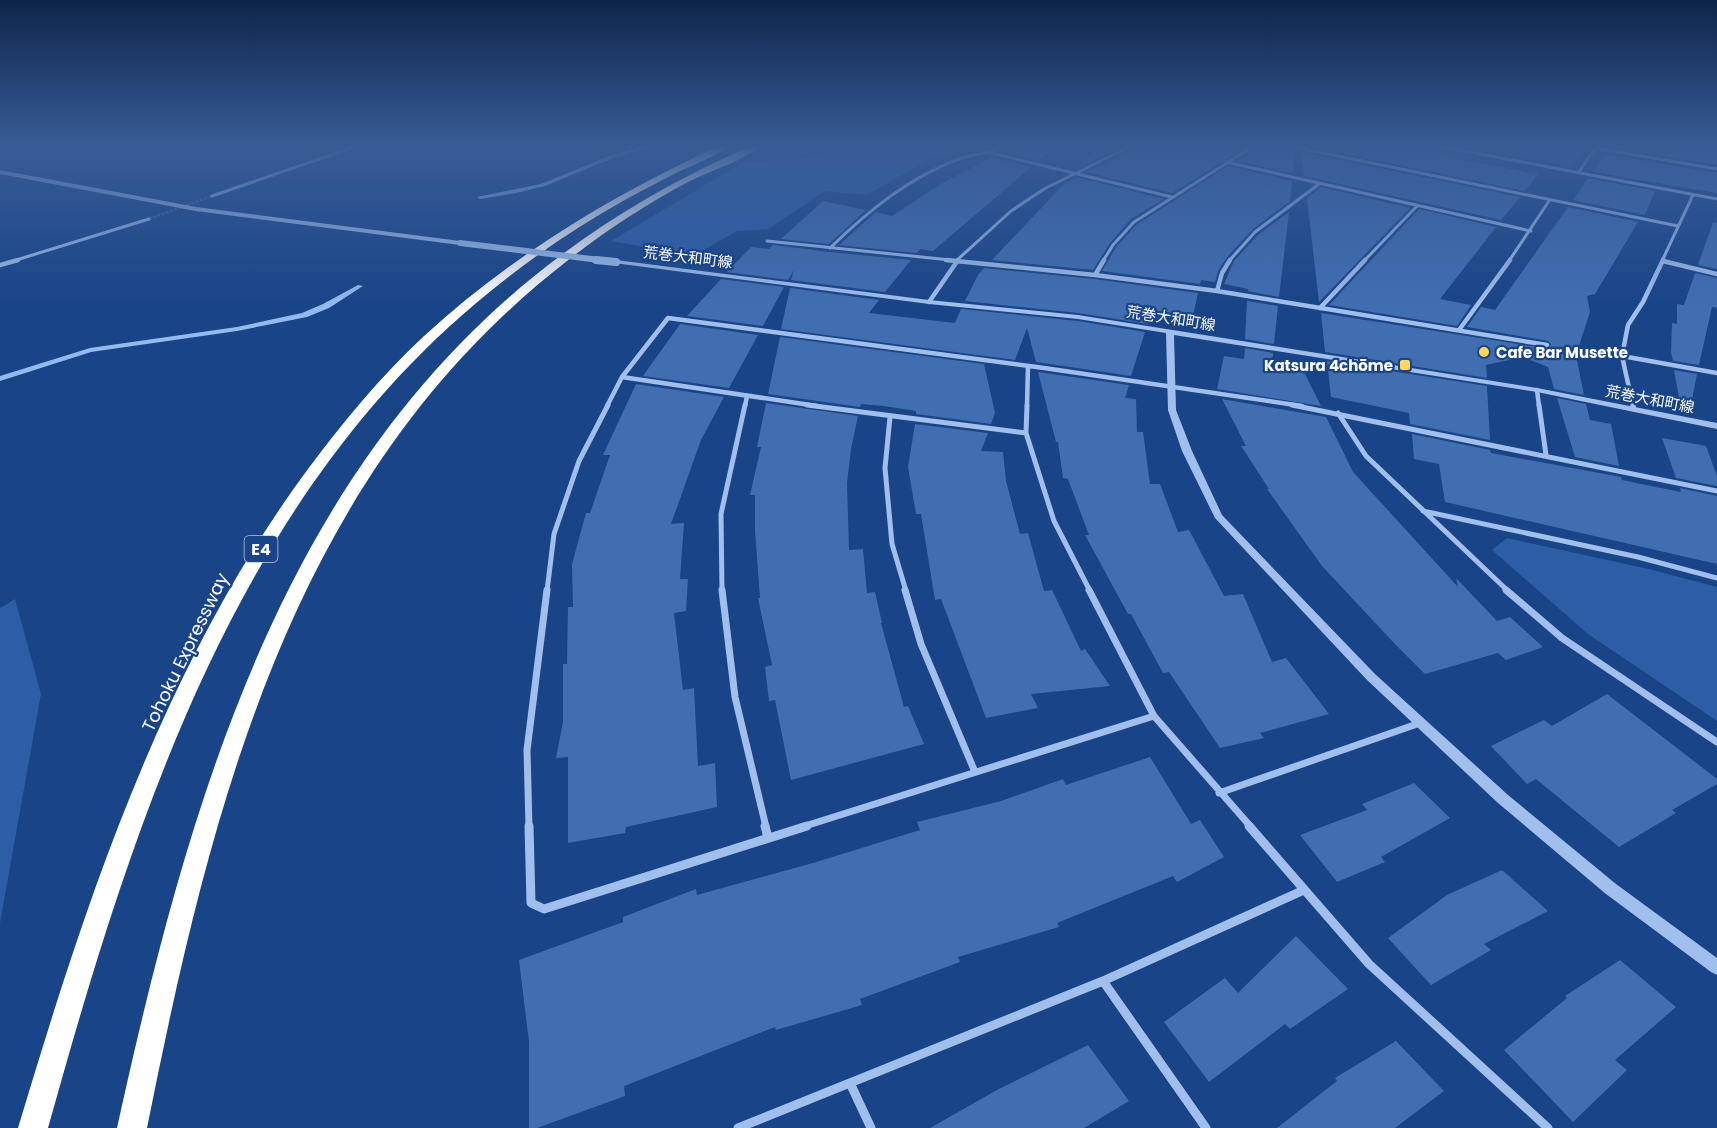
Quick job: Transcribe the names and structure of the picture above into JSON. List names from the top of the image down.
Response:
{
  "streets": {
    "highway": ["E4", "Tohoku Expressway"],
    "street": ["荒巻大和町線"]
  },
  "places": {
    "other": ["Cafe Bar Musette"],
    "transit": ["Katsura 4chōme"]
  }
}
